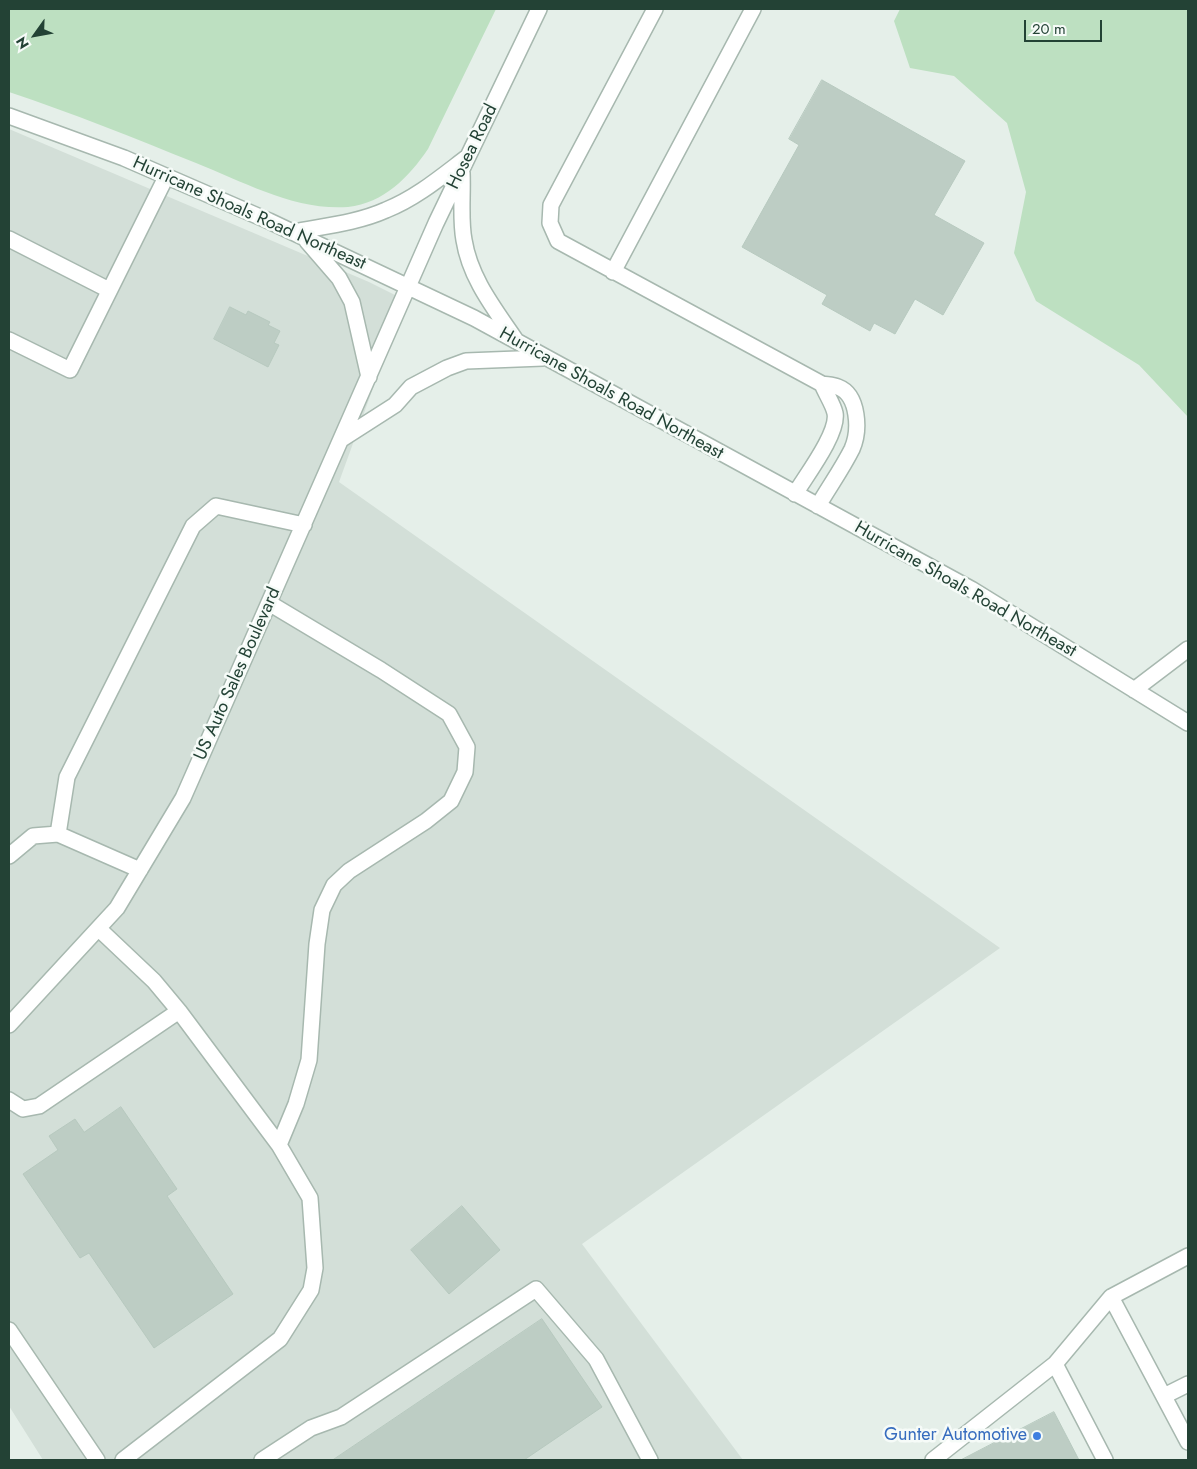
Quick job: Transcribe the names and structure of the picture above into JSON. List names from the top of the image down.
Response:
{
  "streets": {
    "street": ["Hosea Road", "Hurricane Shoals Road Northeast", "US Auto Sales Boulevard"]
  },
  "crossings": [
    ["Hosea Road", "Hurricane Shoals Road Northeast"],
    ["Hosea Road", "US Auto Sales Boulevard"],
    ["Hurricane Shoals Road Northeast", "US Auto Sales Boulevard"]
  ],
  "places": ["Gunter Automotive"],
  "scale_bar": "20 m",
  "north": "bottom left"
}
